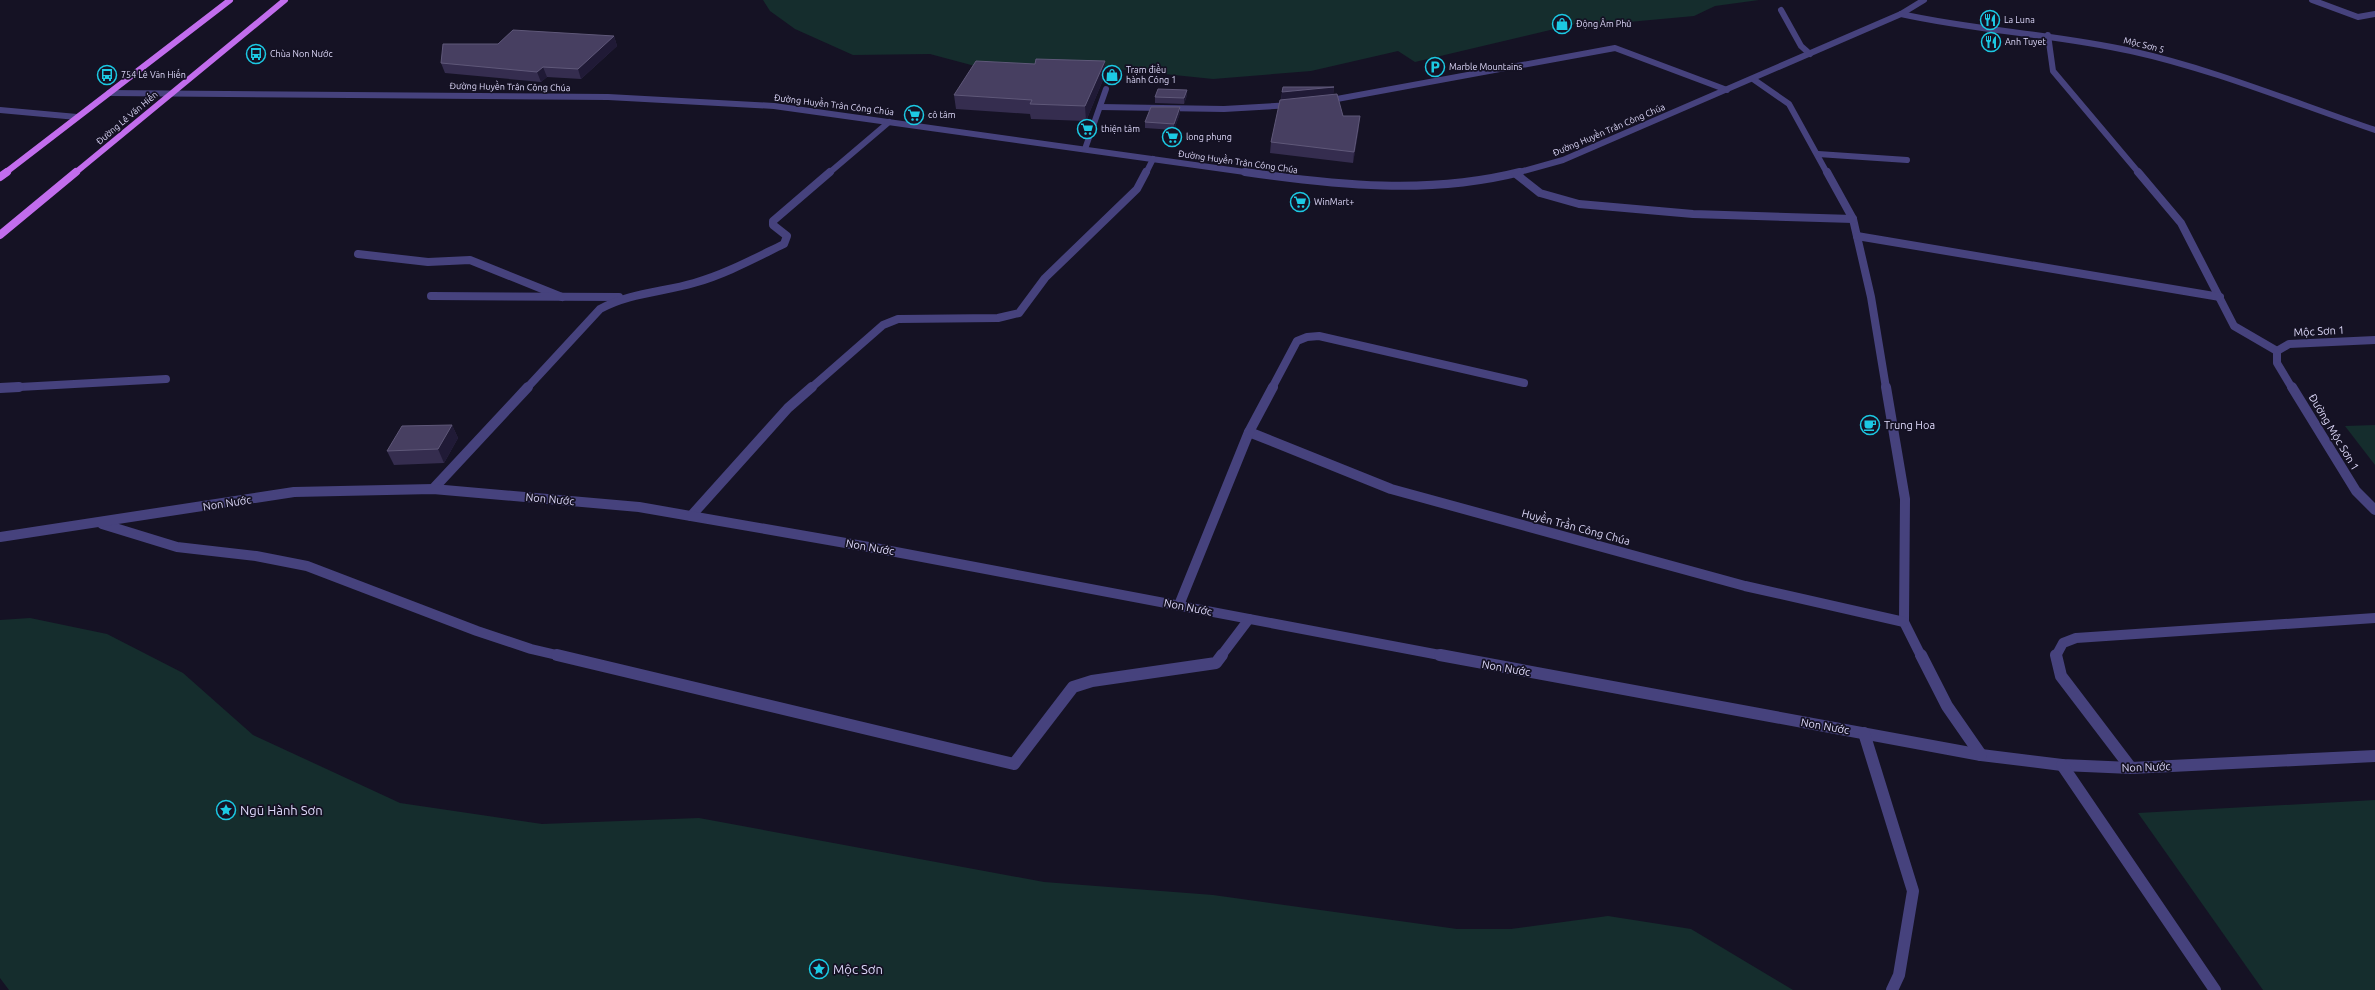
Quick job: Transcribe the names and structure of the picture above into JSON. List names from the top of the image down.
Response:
{
  "streets": {
    "main road": ["Đường Lê Văn Hiến"],
    "street": [
      "Mộc Sơn 5",
      "Đường Huyền Trân Công Chúa",
      "Mộc Sơn 1",
      "Đường Mộc Sơn 1",
      "Non Nước",
      "Huyền Trần Công Chúa"
    ]
  },
  "crossings": [
    ["Mộc Sơn 5", "Đường Huyền Trân Công Chúa"],
    ["Đường Huyền Trân Công Chúa", "Đường Lê Văn Hiến"],
    ["Mộc Sơn 1", "Đường Mộc Sơn 1"]
  ],
  "places": {
    "restaurant": ["La Luna", "Anh Tuyet"],
    "shop": ["Động Âm Phủ", "Trạm điều hành Cóng 1"],
    "bus stop": ["Chùa Non Nước", "754 Lê Văn Hiến"],
    "parking": ["Marble Mountains"],
    "supermarket": [
      "cô tâm",
      "thiện tâm",
      "long phụng",
      "WinMart+"
    ],
    "cafe": ["Trung Hoa"],
    "place": ["Ngũ Hành Sơn", "Mộc Sơn"]
  }
}
